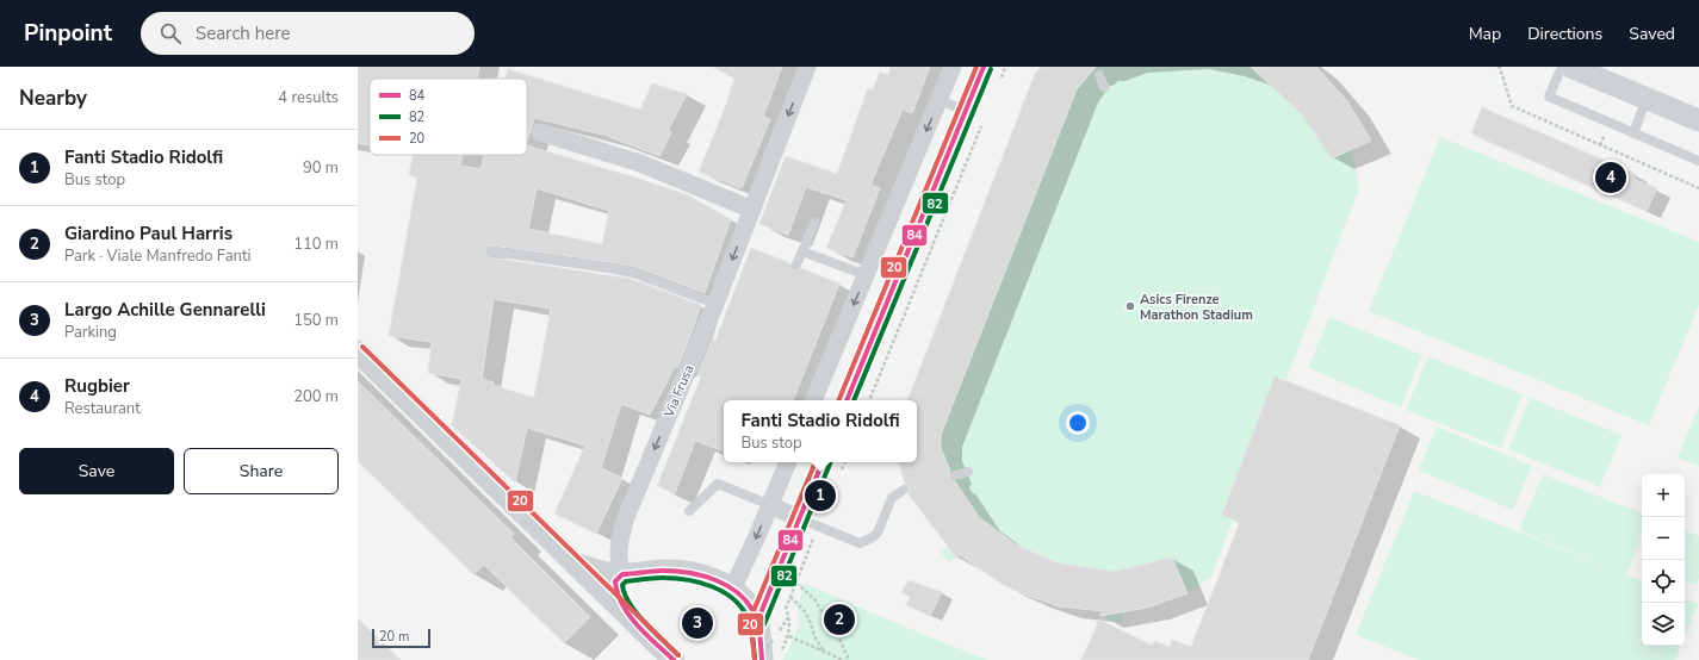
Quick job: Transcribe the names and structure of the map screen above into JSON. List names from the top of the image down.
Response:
{
  "streets": {
    "street": ["Via Frusa"]
  },
  "places": ["Asics Firenze Marathon Stadium"],
  "lines": ["transit line 84", "transit line 20", "transit line 82"],
  "legend": ["84", "82", "20"],
  "scale_bar": "20 m",
  "page": {
    "header": "Pinpoint",
    "search": "Search here",
    "nav": ["Map", "Directions", "Saved"],
    "heading": ["Nearby", "4 results"],
    "list": [
      {
        "mark": "1",
        "name": "Fanti Stadio Ridolfi",
        "note": "Bus stop",
        "value": "90 m"
      },
      {
        "mark": "2",
        "name": "Giardino Paul Harris",
        "note": "Park · Viale Manfredo Fanti",
        "value": "110 m"
      },
      {
        "mark": "3",
        "name": "Largo Achille Gennarelli",
        "note": "Parking",
        "value": "150 m"
      },
      {
        "mark": "4",
        "name": "Rugbier",
        "note": "Restaurant",
        "value": "200 m"
      }
    ],
    "pins": [
      "4",
      "1",
      "2",
      "3"
    ],
    "popup": ["Fanti Stadio Ridolfi", "Bus stop"],
    "buttons": ["Save", "Share"],
    "map_buttons": ["+", "−"],
    "scale": "20 m"
  }
}
